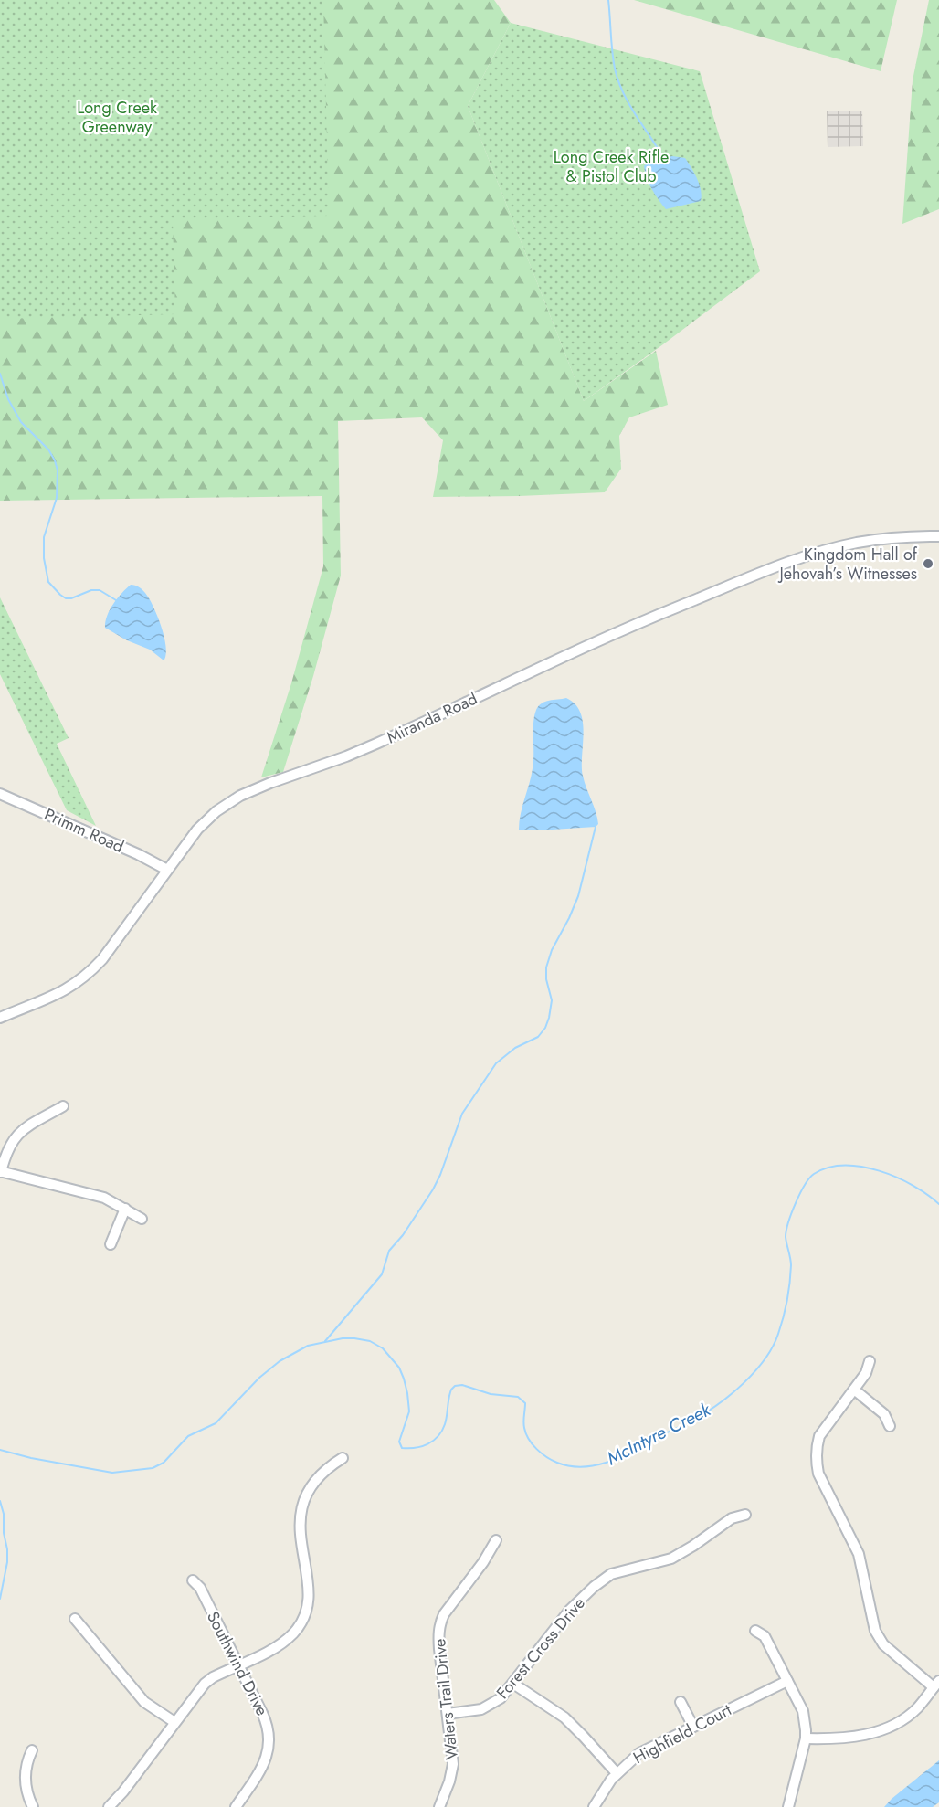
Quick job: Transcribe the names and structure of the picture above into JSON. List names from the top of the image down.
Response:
{
  "streets": {
    "street": [
      "Miranda Road",
      "Primm Road",
      "Forest Cross Drive",
      "Southwind Drive",
      "Waters Trail Drive",
      "Highfield Court"
    ]
  },
  "crossings": [
    ["Miranda Road", "Primm Road"],
    ["Forest Cross Drive", "Waters Trail Drive"]
  ],
  "water": ["McIntyre Creek"],
  "parks": ["Long Creek Greenway", "Long Creek Rifle & Pistol Club"],
  "places": ["Kingdom Hall of Jehovah’s Witnesses"]
}
